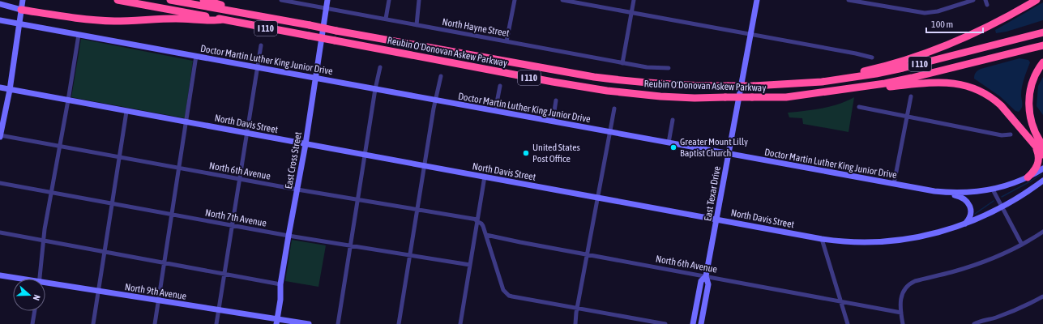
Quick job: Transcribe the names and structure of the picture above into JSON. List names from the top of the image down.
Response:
{
  "streets": {
    "highway": ["I 110", "Reubin O'Donovan Askew Parkway"],
    "main road": [
      "Doctor Martin Luther King Junior Drive",
      "North Davis Street",
      "East Cross Street",
      "East Texar Drive",
      "North 9th Avenue"
    ],
    "street": ["North Hayne Street", "North 6th Avenue", "North 7th Avenue"]
  },
  "crossings": [
    ["North Hayne Street", "East Cross Street"],
    ["Doctor Martin Luther King Junior Drive", "East Cross Street"],
    ["Doctor Martin Luther King Junior Drive", "East Texar Drive"],
    ["North Davis Street", "East Cross Street"],
    ["North Davis Street", "East Texar Drive"],
    ["East Cross Street", "North 6th Avenue"],
    ["East Cross Street", "North 7th Avenue"],
    ["East Cross Street", "North 9th Avenue"],
    ["North 6th Avenue", "East Texar Drive"]
  ],
  "places": ["Greater Mount Lilly Baptist Church", "United States Post Office"],
  "scale_bar": "100 m",
  "north": "right"
}
